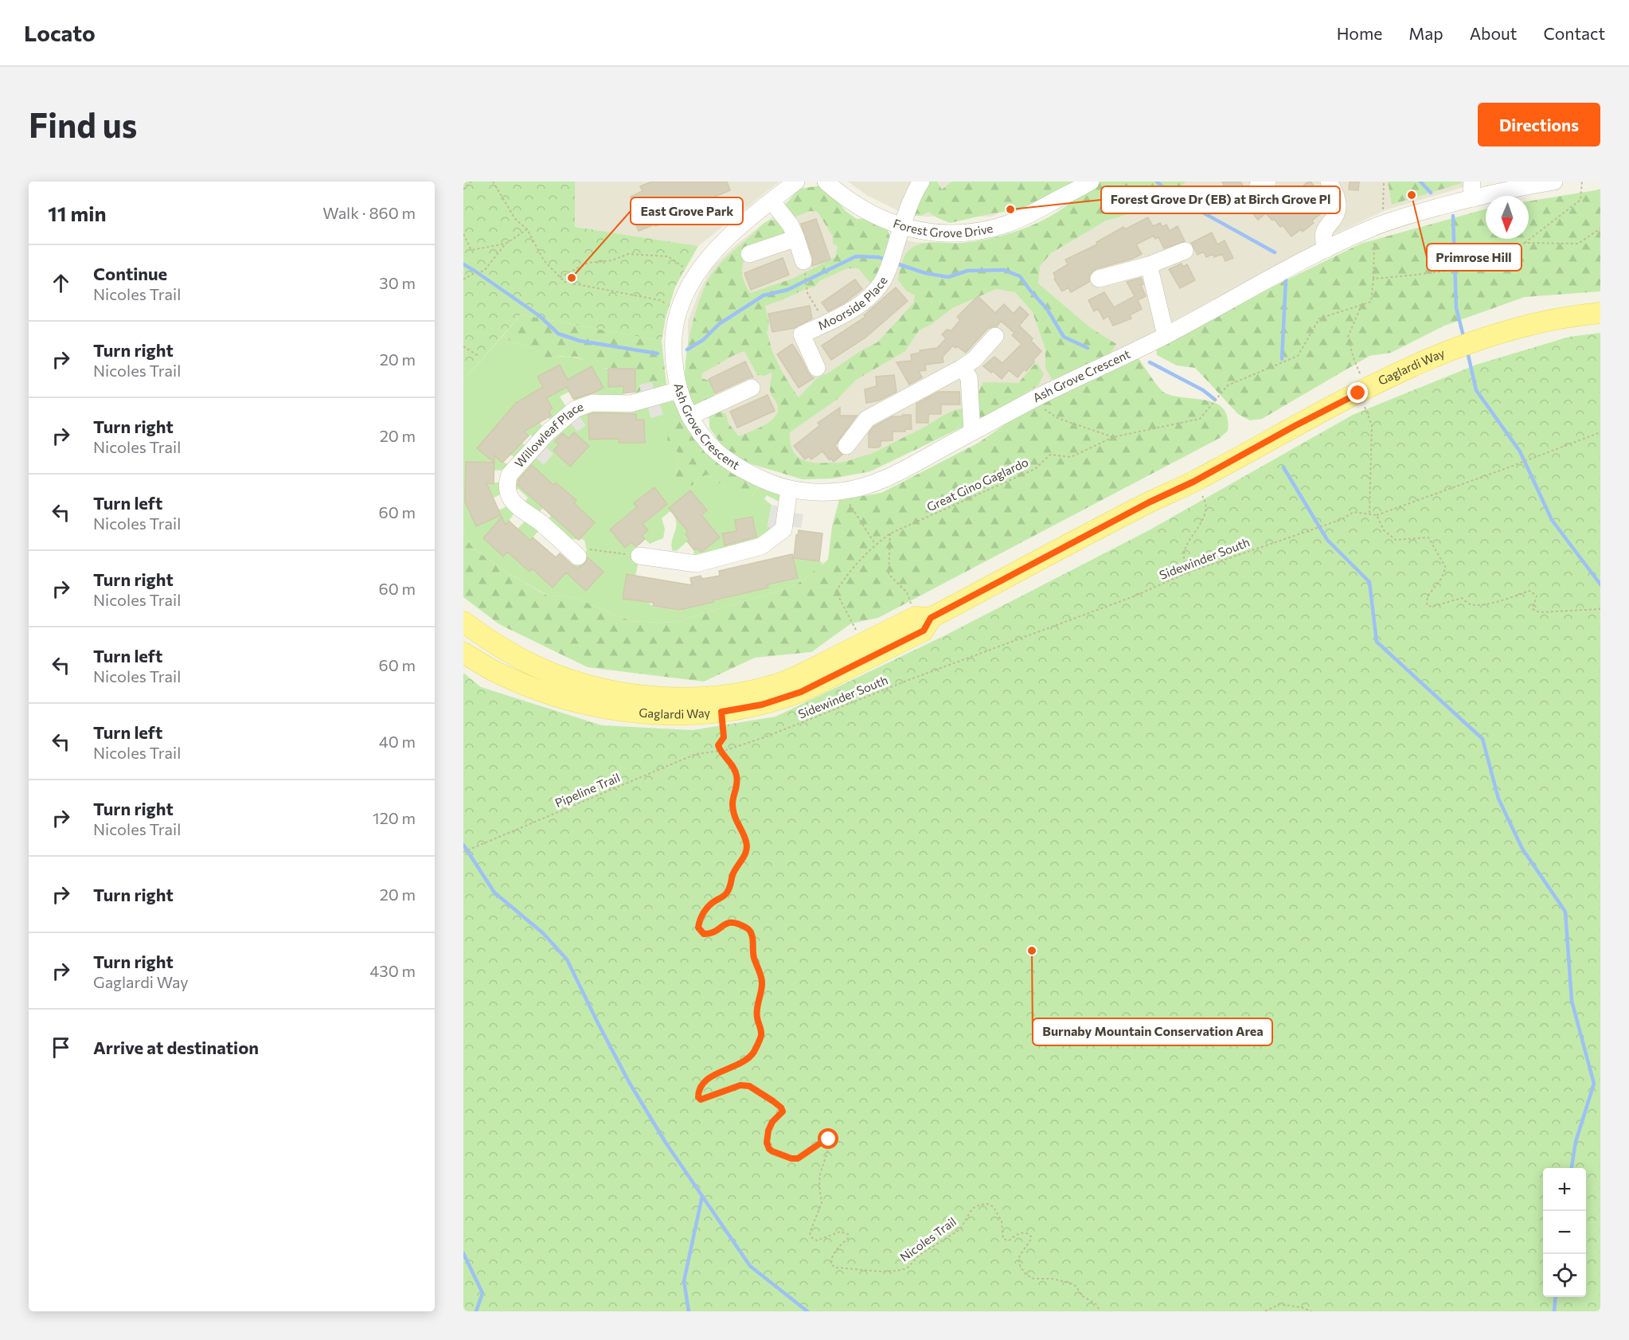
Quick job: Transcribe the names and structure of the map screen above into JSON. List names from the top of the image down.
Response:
{
  "streets": {
    "main road": ["Gaglardi Way"],
    "street": [
      "Forest Grove Drive",
      "Moorside Place",
      "Ash Grove Crescent",
      "Willowleaf Place"
    ],
    "path": [
      "Great Gino Gaglardo",
      "Sidewinder South",
      "Pipeline Trail",
      "Nicoles Trail"
    ]
  },
  "crossings": [
    ["Forest Grove Drive", "Moorside Place"],
    ["Ash Grove Crescent", "Willowleaf Place"],
    ["Sidewinder South", "Pipeline Trail"],
    ["Sidewinder South", "Nicoles Trail"],
    ["Pipeline Trail", "Nicoles Trail"]
  ],
  "places": [
    "Primrose Hill",
    "Forest Grove Dr (EB) at Birch Grove Pl",
    "East Grove Park",
    "Burnaby Mountain Conservation Area"
  ],
  "north": "bottom",
  "page": {
    "header": "Locato",
    "nav": [
      "Home",
      "Map",
      "About",
      "Contact"
    ],
    "buttons": "Directions",
    "title": "Find us",
    "heading": ["11 min", "Walk · 860 m"],
    "list": [
      ["Continue", "Nicoles Trail", "30 m"],
      ["Turn right", "Nicoles Trail", "20 m"],
      ["Turn right", "Nicoles Trail", "20 m"],
      ["Turn left", "Nicoles Trail", "60 m"],
      ["Turn right", "Nicoles Trail", "60 m"],
      ["Turn left", "Nicoles Trail", "60 m"],
      ["Turn left", "Nicoles Trail", "40 m"],
      ["Turn right", "Nicoles Trail", "120 m"],
      ["Turn right", "20 m"],
      ["Turn right", "Gaglardi Way", "430 m"],
      "Arrive at destination"
    ],
    "map_buttons": ["+", "−"]
  }
}
